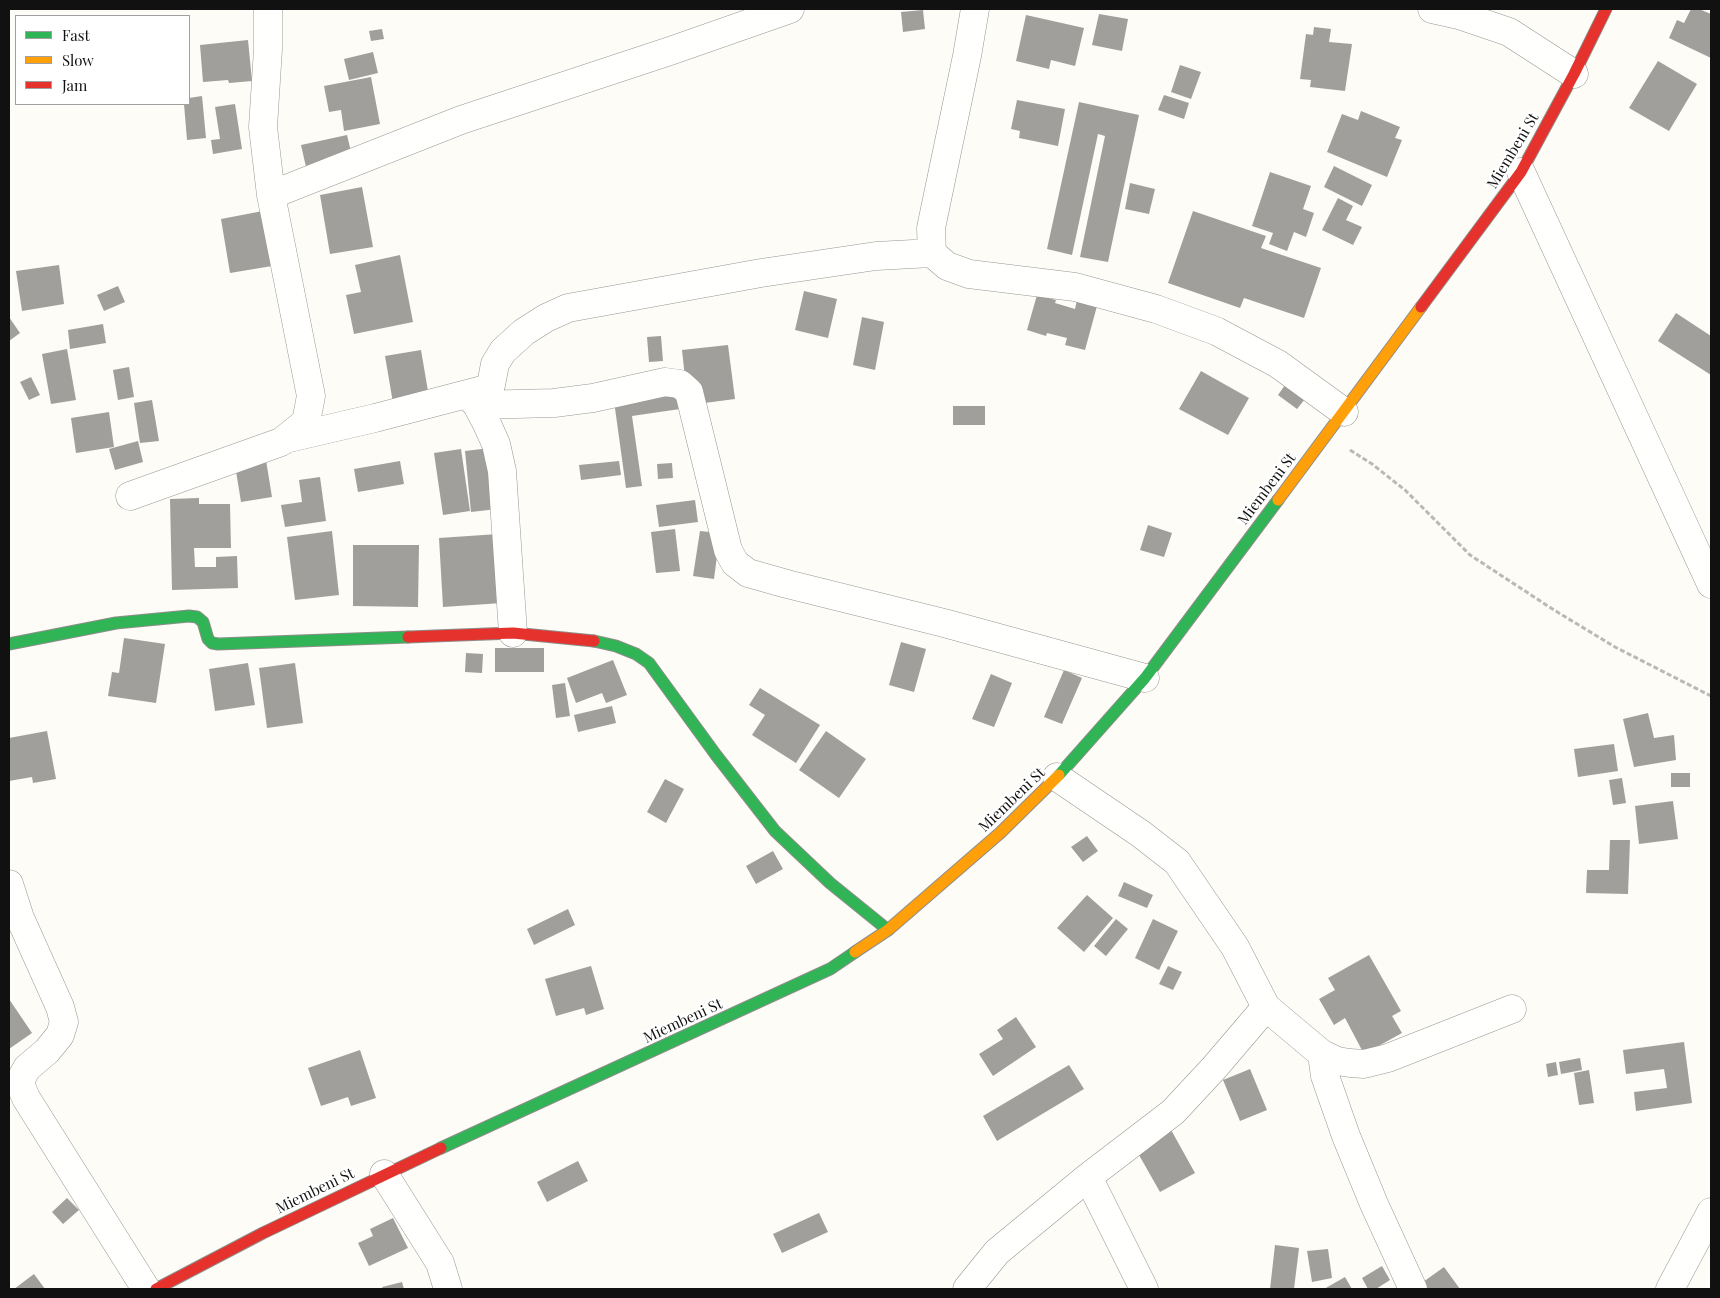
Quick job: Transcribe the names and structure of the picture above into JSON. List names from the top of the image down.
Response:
{
  "streets": {
    "street": ["Miembeni St"]
  },
  "legend": ["Fast", "Slow", "Jam"]
}
